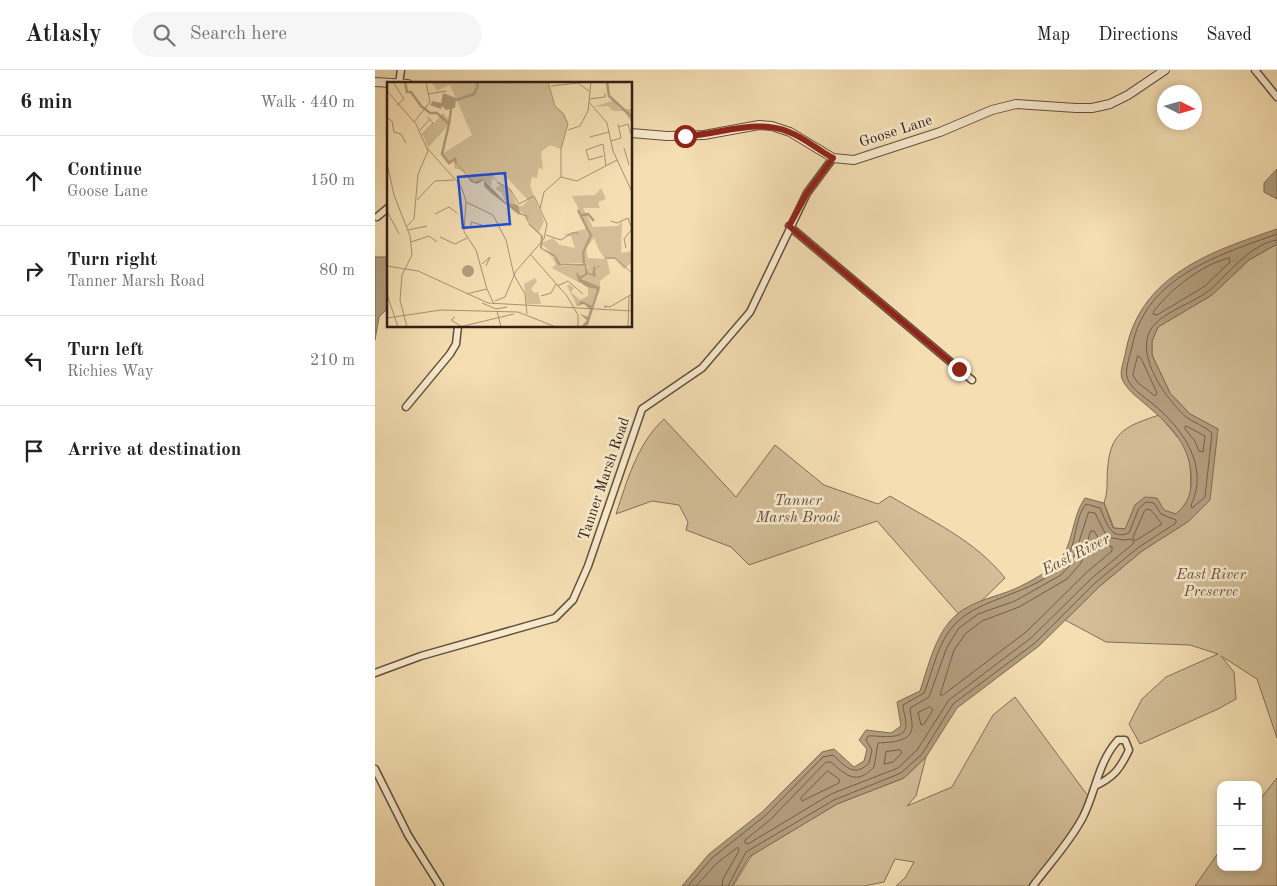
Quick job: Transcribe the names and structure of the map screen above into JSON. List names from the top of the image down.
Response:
{
  "streets": {
    "street": ["Goose Lane", "Tanner Marsh Road"]
  },
  "crossings": [
    ["Goose Lane", "Tanner Marsh Road"]
  ],
  "water": ["East River"],
  "parks": ["Tanner Marsh Brook", "East River Preserve"],
  "north": "right",
  "page": {
    "header": "Atlasly",
    "search": "Search here",
    "nav": ["Map", "Directions", "Saved"],
    "heading": ["6 min", "Walk · 440 m"],
    "list": [
      ["Continue", "Goose Lane", "150 m"],
      ["Turn right", "Tanner Marsh Road", "80 m"],
      ["Turn left", "Richies Way", "210 m"],
      "Arrive at destination"
    ],
    "map_buttons": ["+", "−"]
  }
}
